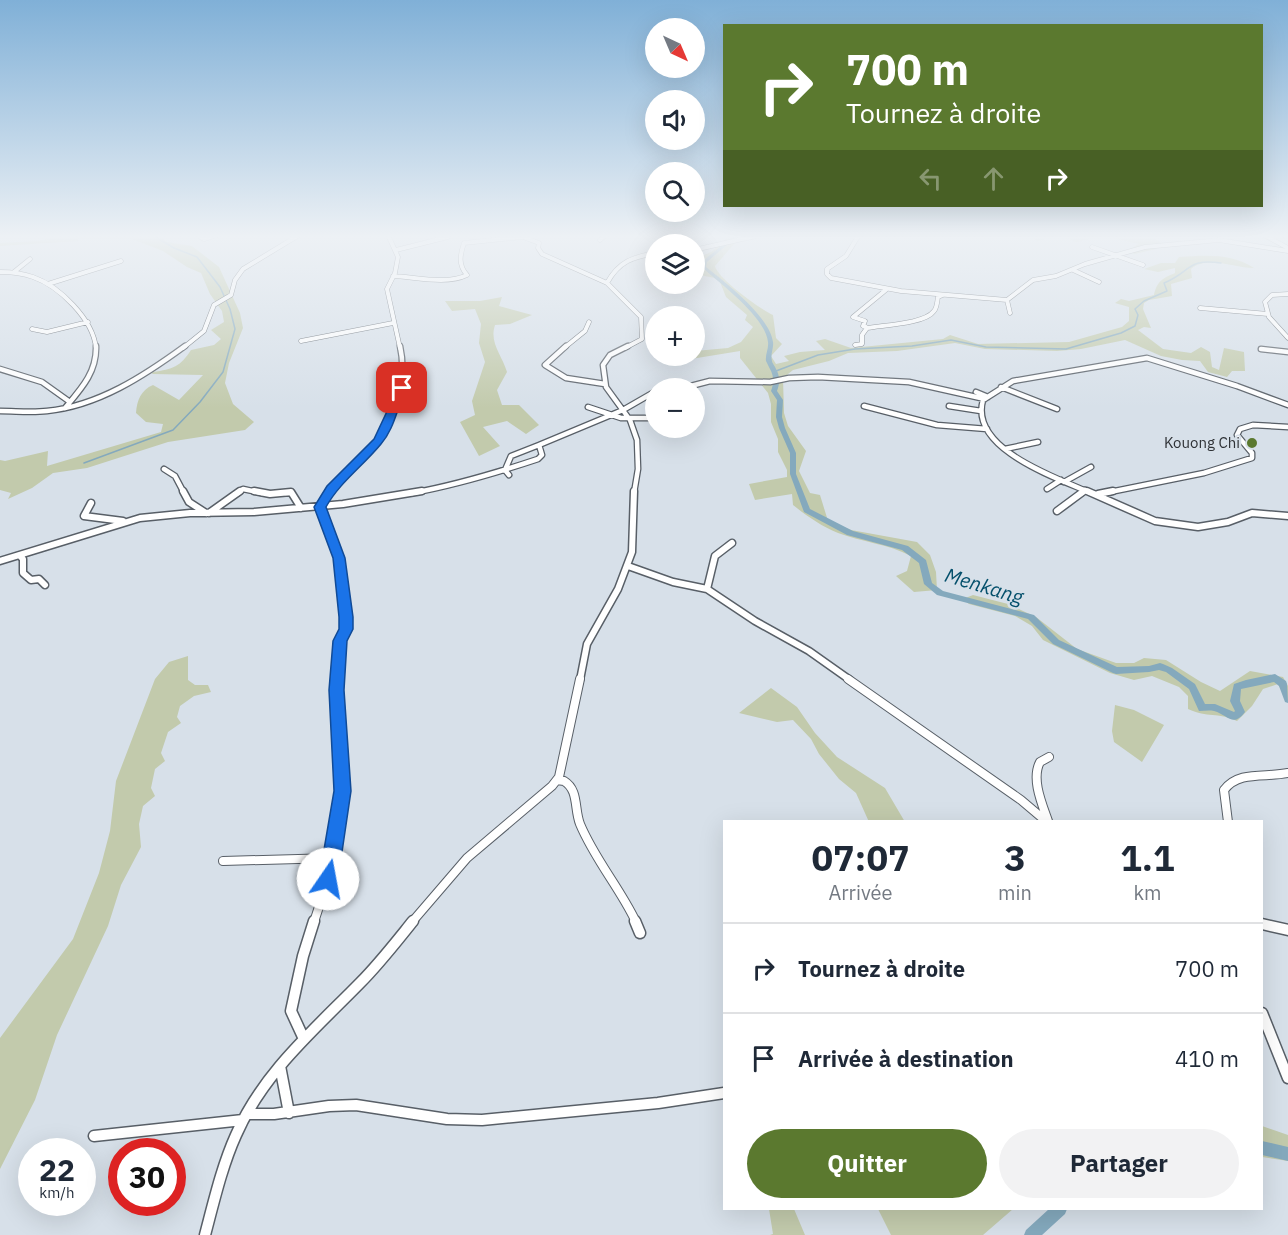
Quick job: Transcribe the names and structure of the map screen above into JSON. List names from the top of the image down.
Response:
{
  "water": ["Menkang"],
  "places": ["Kouong Chi"],
  "north": "bottom right",
  "page": {
    "map_buttons": ["+", "−"],
    "turn": ["700 m", "Tournez à droite"],
    "eta": [
      "07:07",
      "Arrivée",
      "3",
      "min",
      "1.1",
      "km"
    ],
    "list": [
      {
        "name": "Tournez à droite",
        "value": "700 m"
      },
      {
        "name": "Arrivée à destination",
        "value": "410 m"
      }
    ],
    "buttons": ["Quitter", "Partager"],
    "speed": "22 km/h",
    "limit": "30"
  }
}
